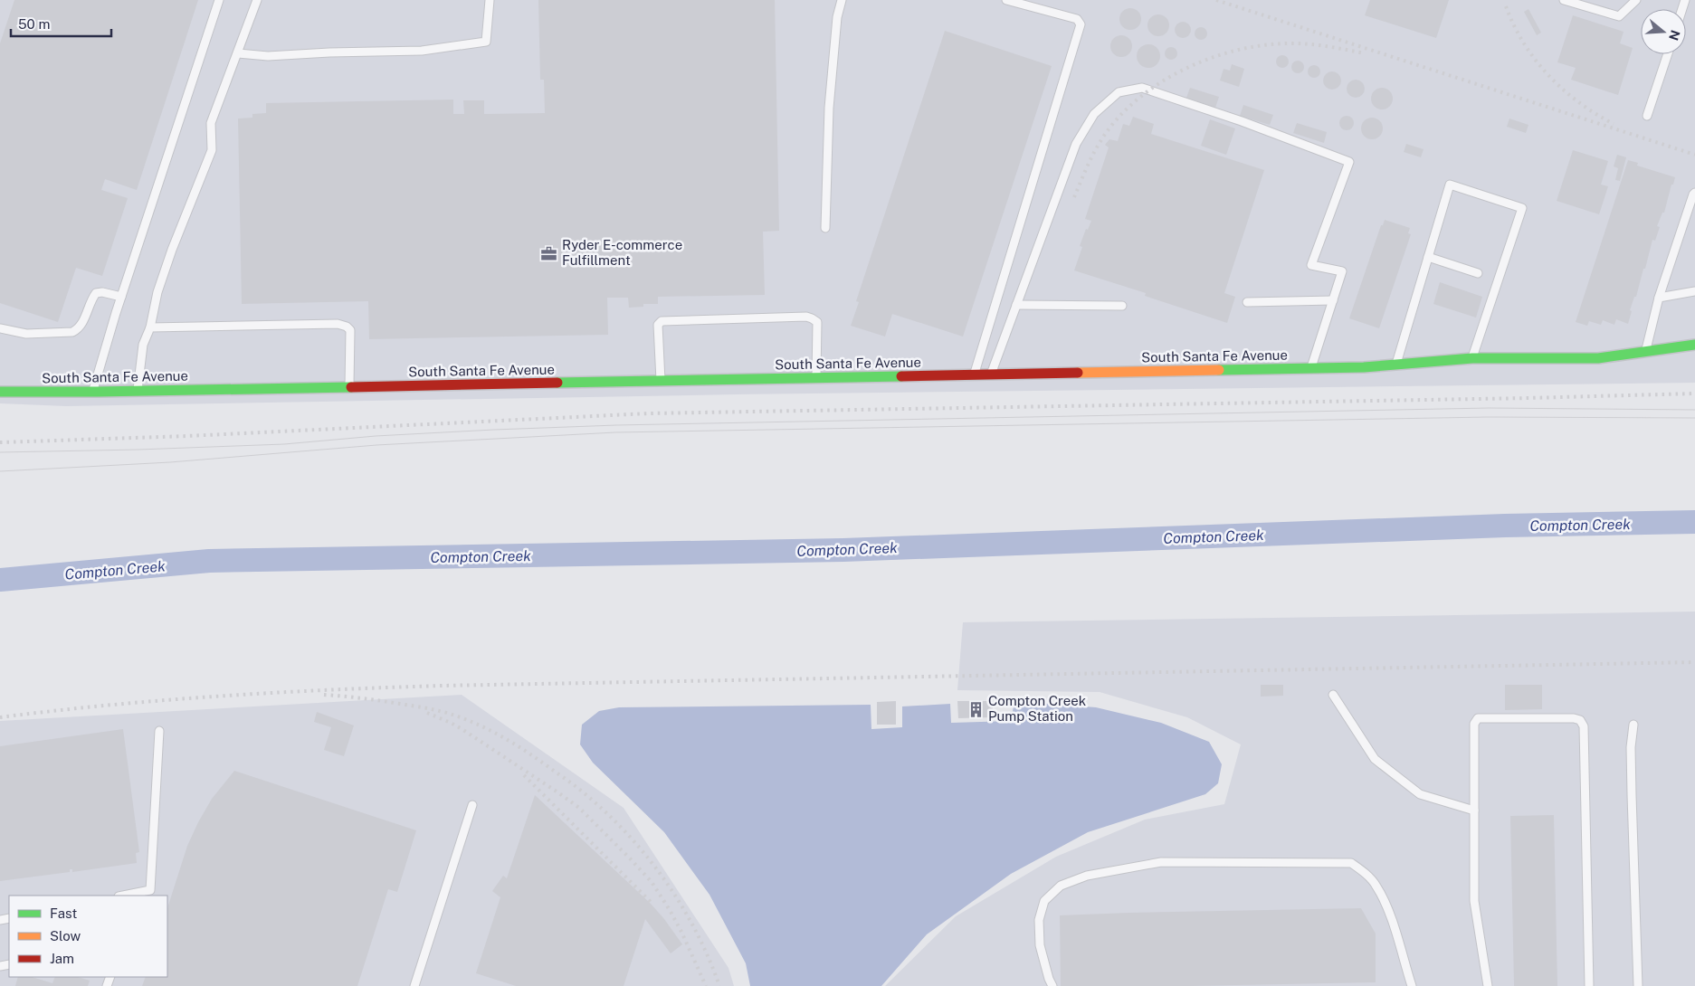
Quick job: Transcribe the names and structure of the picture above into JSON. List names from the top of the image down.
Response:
{
  "streets": {
    "main road": ["South Santa Fe Avenue"]
  },
  "water": ["Compton Creek"],
  "places": {
    "office": ["Ryder E-commerce Fulfillment"],
    "building": ["Compton Creek Pump Station"]
  },
  "legend": ["Fast", "Slow", "Jam"],
  "scale_bar": "50 m",
  "north": "right"
}
